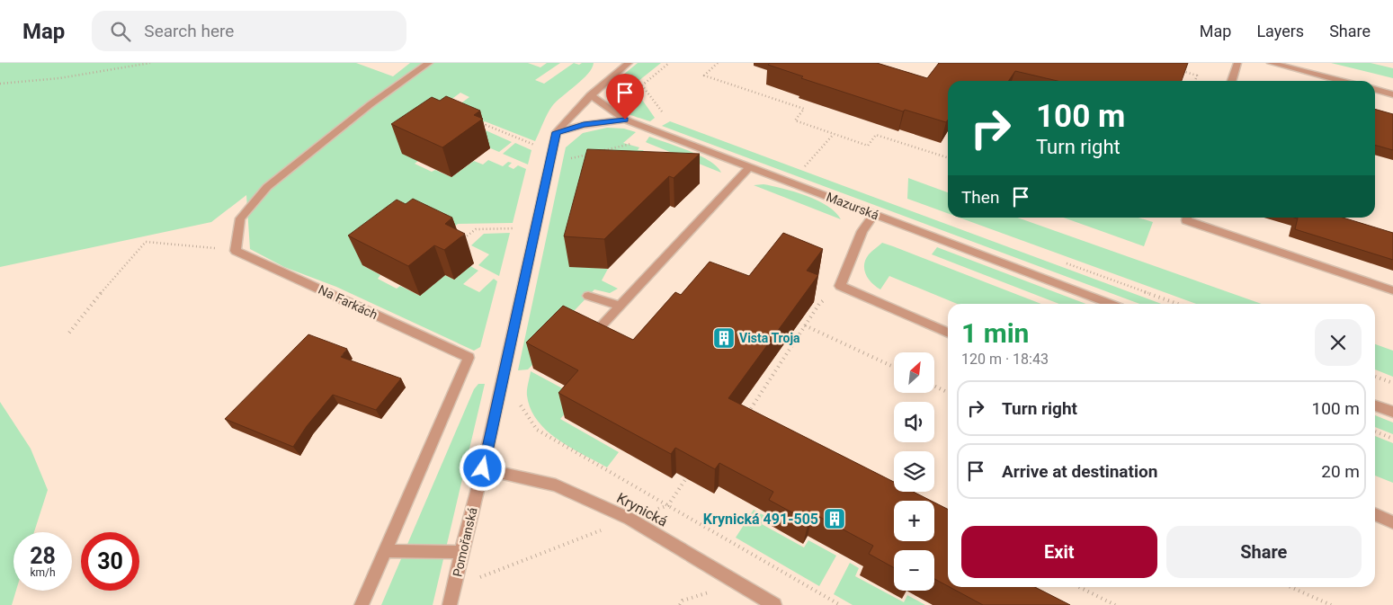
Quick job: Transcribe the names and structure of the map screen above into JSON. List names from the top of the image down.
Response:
{
  "streets": {
    "street": [
      "Mazurská",
      "Na Farkách",
      "Krynická",
      "Pomořanská"
    ]
  },
  "crossings": [
    ["Mazurská", "Pomořanská"],
    ["Krynická", "Pomořanská"]
  ],
  "places": {
    "building": ["Vista Troja", "Krynická 491-505"]
  },
  "north": "top right",
  "page": {
    "header": "Map",
    "search": "Search here",
    "nav": ["Map", "Layers", "Share"],
    "turn": ["100 m", "Turn right"],
    "then": "Then",
    "heading": ["1 min", "120 m · 18:43"],
    "map_buttons": ["+", "−"],
    "list": [
      {
        "name": "Turn right",
        "value": "100 m"
      },
      {
        "name": "Arrive at destination",
        "value": "20 m"
      }
    ],
    "buttons": ["Exit", "Share"],
    "speed": "28 km/h",
    "limit": "30"
  }
}
